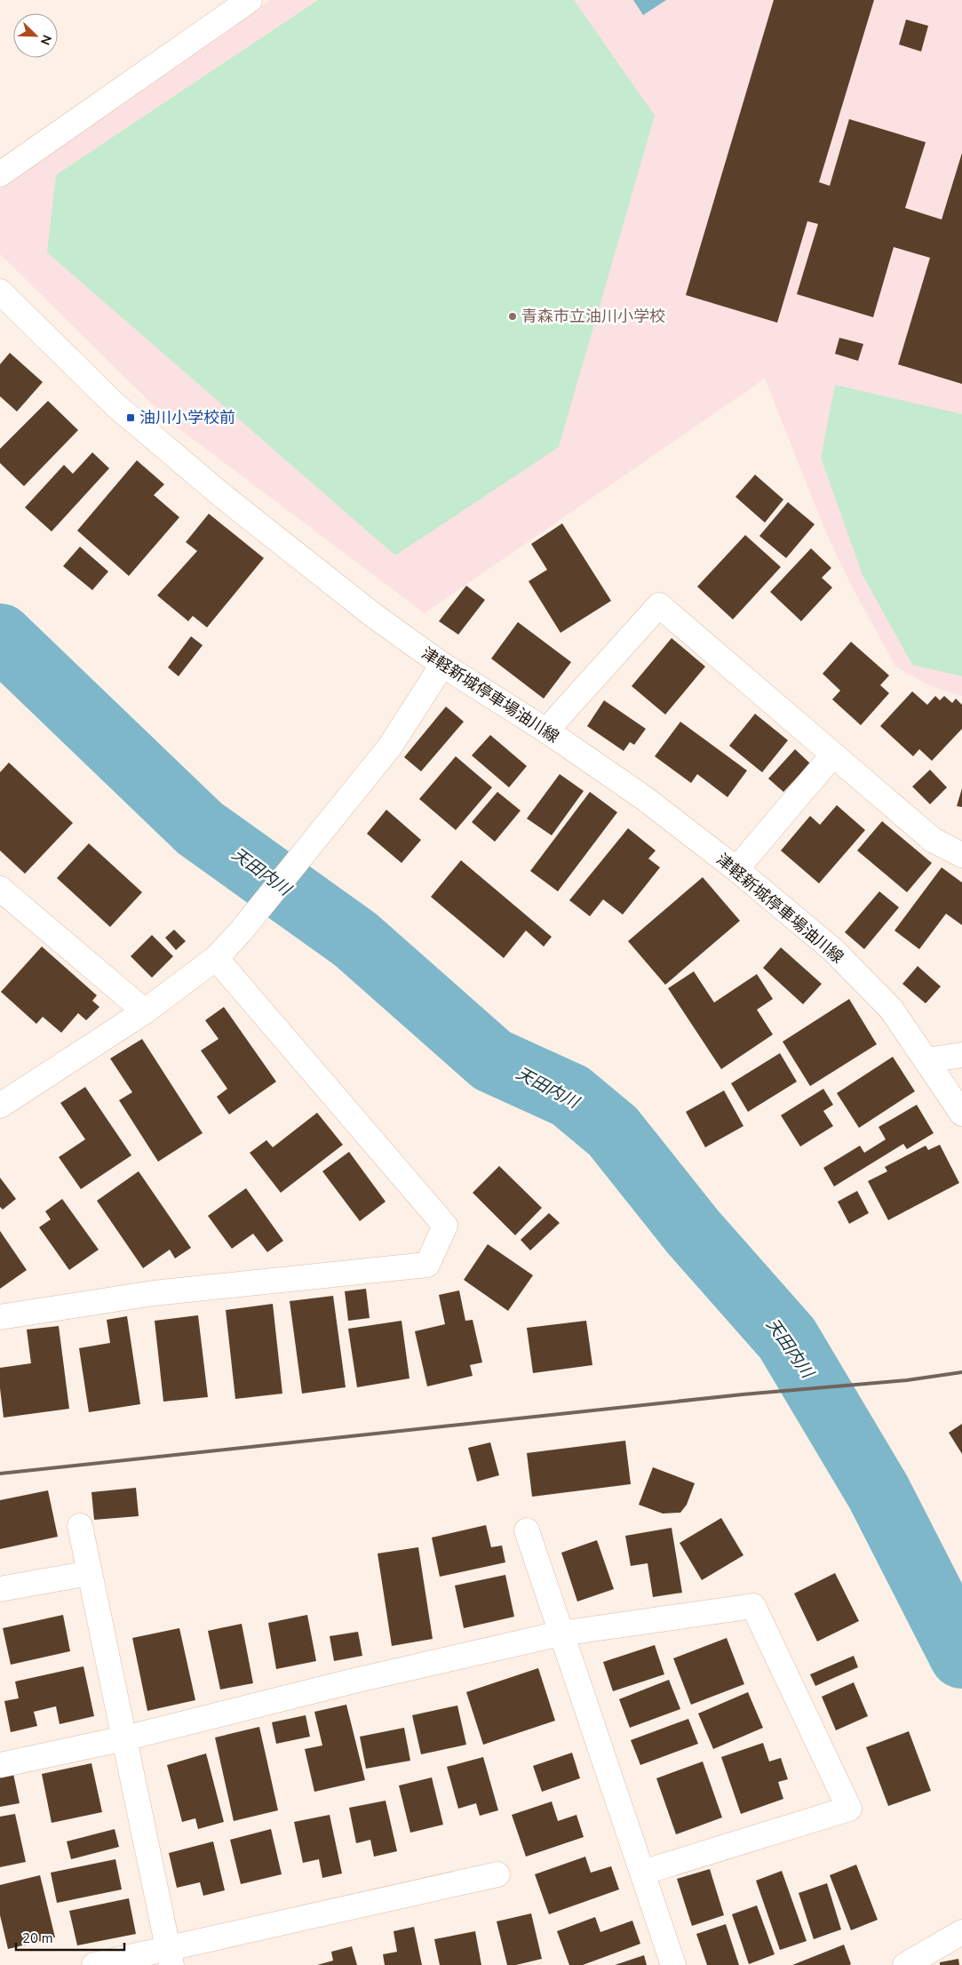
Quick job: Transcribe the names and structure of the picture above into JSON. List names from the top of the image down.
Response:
{
  "streets": {
    "street": ["津軽新城停車場油川線"]
  },
  "water": ["天田内川"],
  "places": {
    "other": ["青森市立油川小学校"],
    "transit": ["油川小学校前"]
  },
  "scale_bar": "20 m",
  "north": "bottom right"
}
